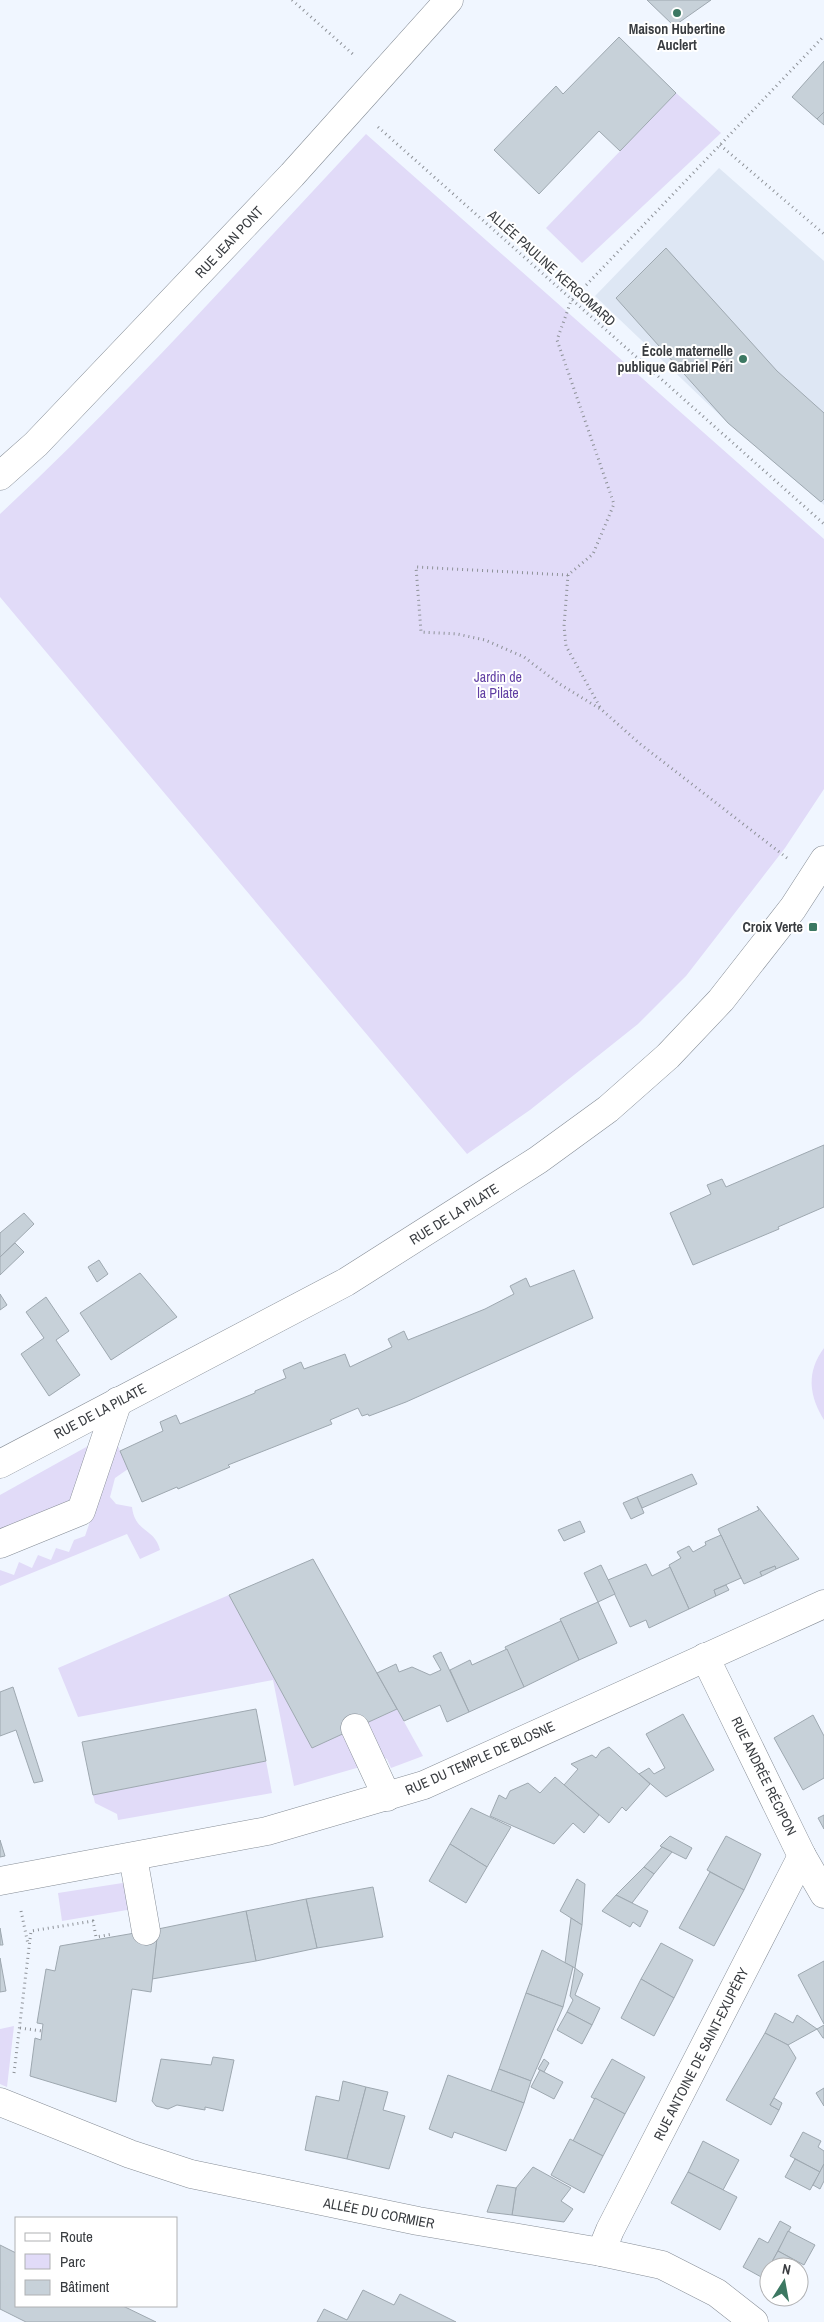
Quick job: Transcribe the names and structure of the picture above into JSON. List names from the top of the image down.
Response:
{
  "streets": {
    "street": [
      "RUE JEAN PONT",
      "RUE DE LA PILATE",
      "RUE DU TEMPLE DE BLOSNE",
      "RUE ANDRÉE RÉCIPON",
      "RUE ANTOINE DE SAINT-EXUPÉRY",
      "ALLÉE DU CORMIER"
    ],
    "path": ["ALLÉE PAULINE KERGOMARD"]
  },
  "crossings": [
    ["RUE JEAN PONT", "ALLÉE PAULINE KERGOMARD"],
    ["RUE DU TEMPLE DE BLOSNE", "RUE ANDRÉE RÉCIPON"],
    ["RUE ANDRÉE RÉCIPON", "RUE ANTOINE DE SAINT-EXUPÉRY"],
    ["RUE ANTOINE DE SAINT-EXUPÉRY", "ALLÉE DU CORMIER"]
  ],
  "parks": ["Jardin de la Pilate"],
  "places": {
    "other": ["Maison Hubertine Auclert", "École maternelle publique Gabriel Péri"],
    "transit": ["Croix Verte"]
  },
  "legend": ["Route", "Parc", "Bâtiment"],
  "north": "top"
}
